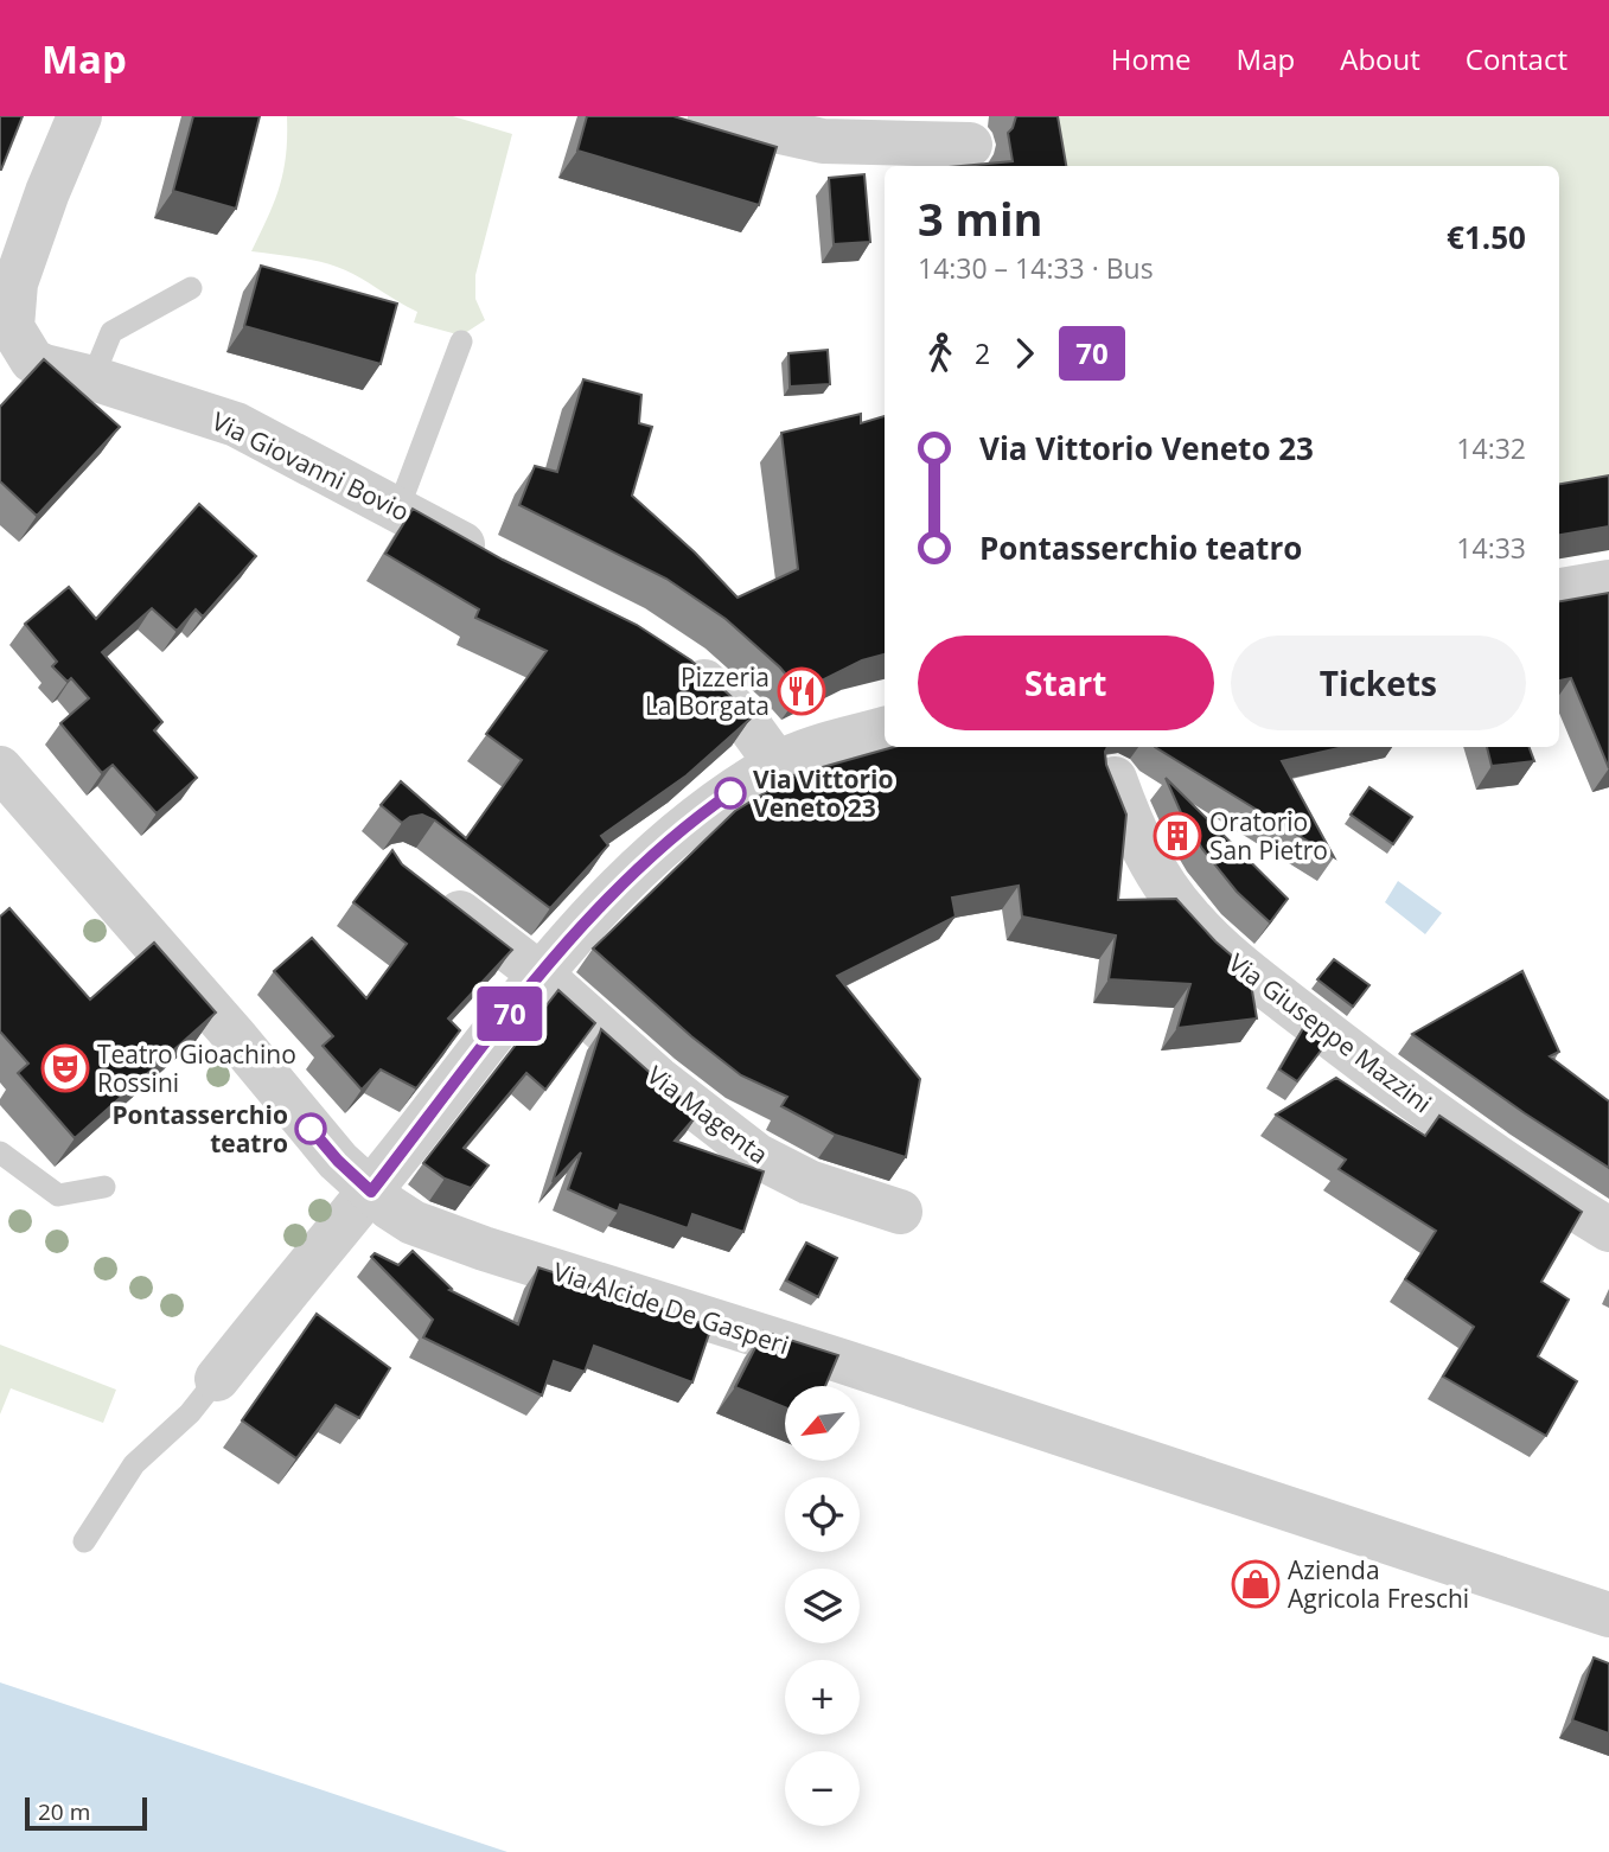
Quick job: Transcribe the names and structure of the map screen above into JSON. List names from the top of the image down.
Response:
{
  "streets": {
    "street": [
      "Via Giovanni Bovio",
      "Via Giuseppe Mazzini",
      "Via Magenta",
      "Via Alcide De Gasperi"
    ]
  },
  "places": {
    "restaurant": ["Pizzeria La Borgata"],
    "other": ["Via Vittorio Veneto 23", "Pontasserchio teatro"],
    "building": ["Oratorio San Pietro"],
    "theatre": ["Teatro Gioachino Rossini"],
    "shop": ["Azienda Agricola Freschi"]
  },
  "lines": ["bus line 70"],
  "scale_bar": "20 m",
  "north": "bottom left",
  "page": {
    "header": "Map",
    "nav": [
      "Home",
      "Map",
      "About",
      "Contact"
    ],
    "on_map": "70",
    "heading": ["3 min", "14:30 – 14:33 · Bus", "€1.50"],
    "legs": ["2", "70"],
    "list": [
      {
        "name": "Via Vittorio Veneto 23",
        "value": "14:32"
      },
      {
        "name": "Pontasserchio teatro",
        "value": "14:33"
      }
    ],
    "buttons": ["Start", "Tickets"],
    "map_buttons": ["+", "−"],
    "scale": "20 m"
  }
}
